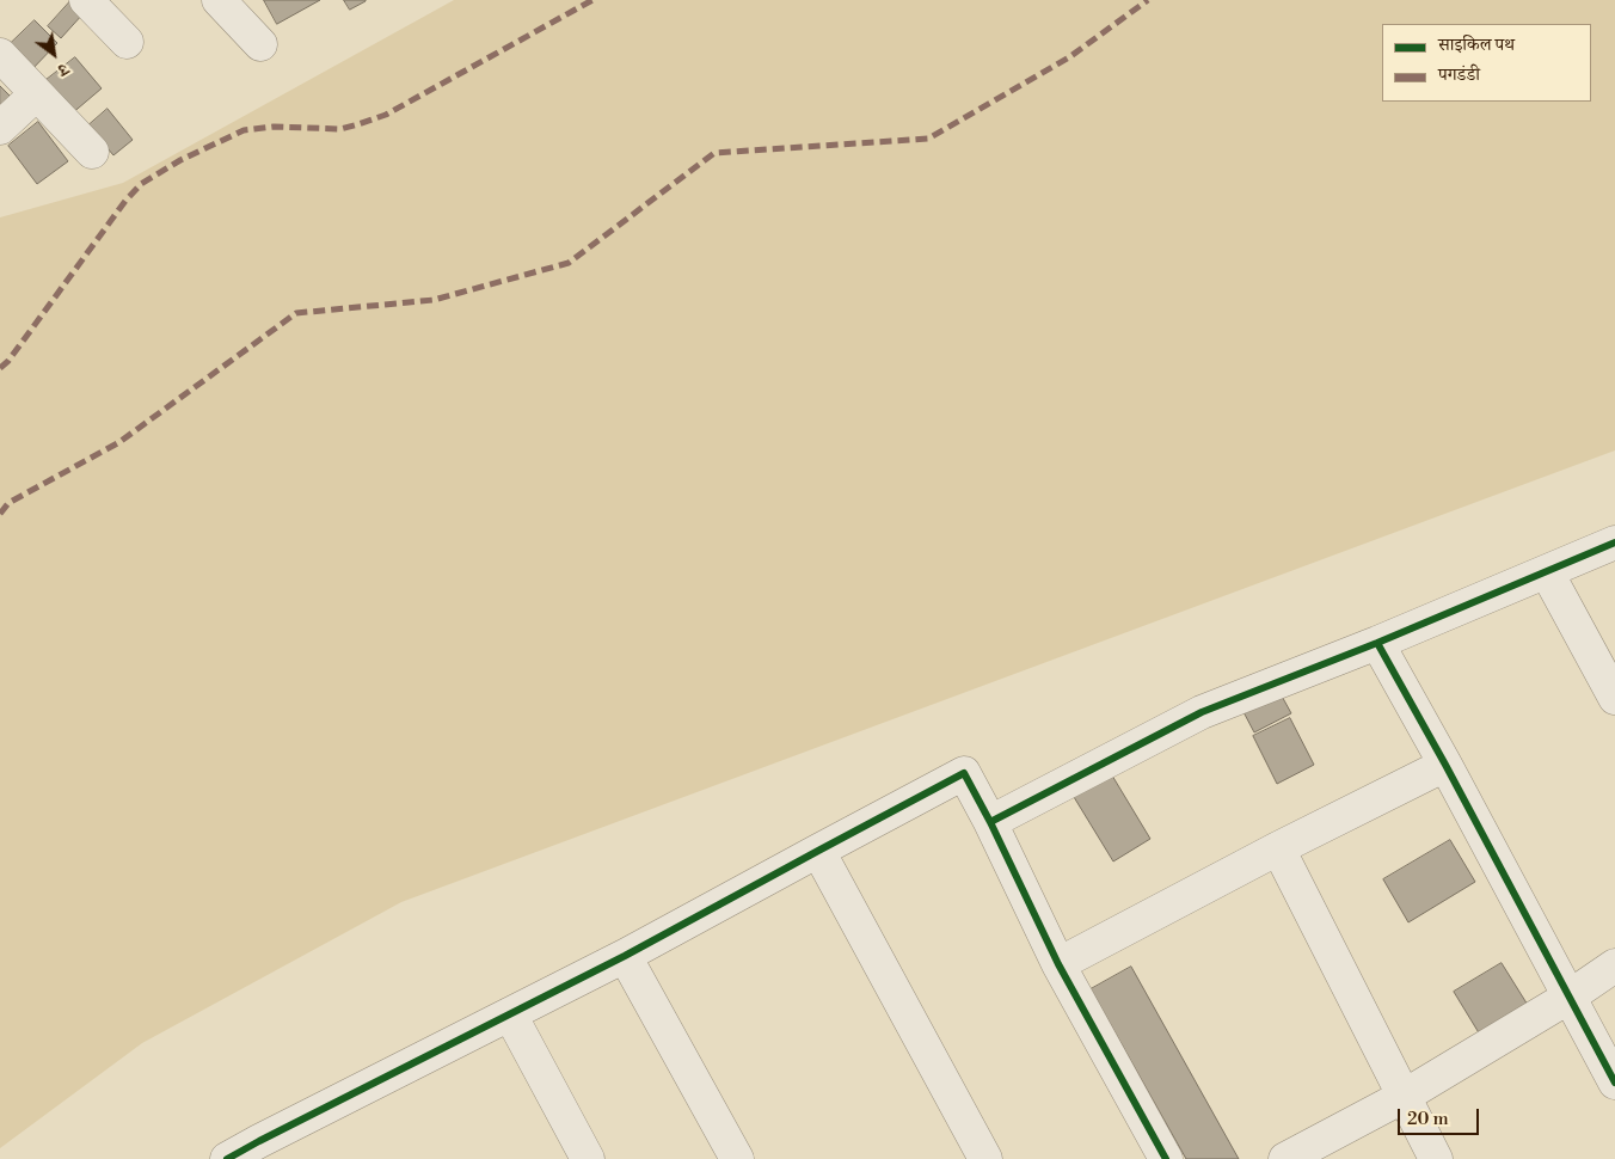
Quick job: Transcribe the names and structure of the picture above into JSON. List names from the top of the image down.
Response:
{
  "legend": ["साइकिल पथ", "पगडंडी"],
  "scale_bar": "20 m",
  "north": "bottom right"
}
